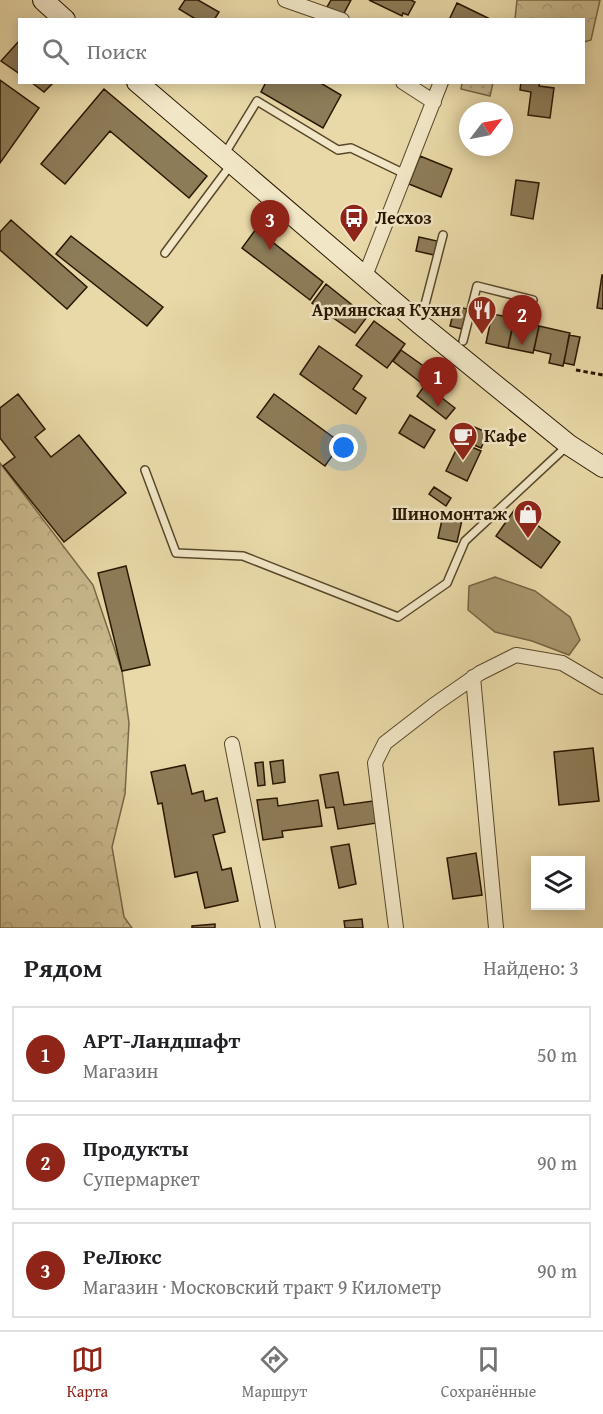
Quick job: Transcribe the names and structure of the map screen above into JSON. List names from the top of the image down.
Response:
{
  "places": {
    "bus stop": ["Лесхоз"],
    "restaurant": ["Армянская Кухня"],
    "cafe": ["Кафе"],
    "shop": ["Шиномонтаж"]
  },
  "north": "top right",
  "page": {
    "search": "Поиск",
    "pins": ["3", "2", "1"],
    "heading": ["Рядом", "Найдено: 3"],
    "list": [
      {
        "mark": "1",
        "name": "АРТ-Ландшафт",
        "note": "Магазин",
        "value": "50 m"
      },
      {
        "mark": "2",
        "name": "Продукты",
        "note": "Супермаркет",
        "value": "90 m"
      },
      {
        "mark": "3",
        "name": "РеЛюкс",
        "note": "Магазин · Московский тракт 9 Километр",
        "value": "90 m"
      }
    ],
    "nav": ["Карта", "Маршрут", "Сохранённые"]
  }
}
